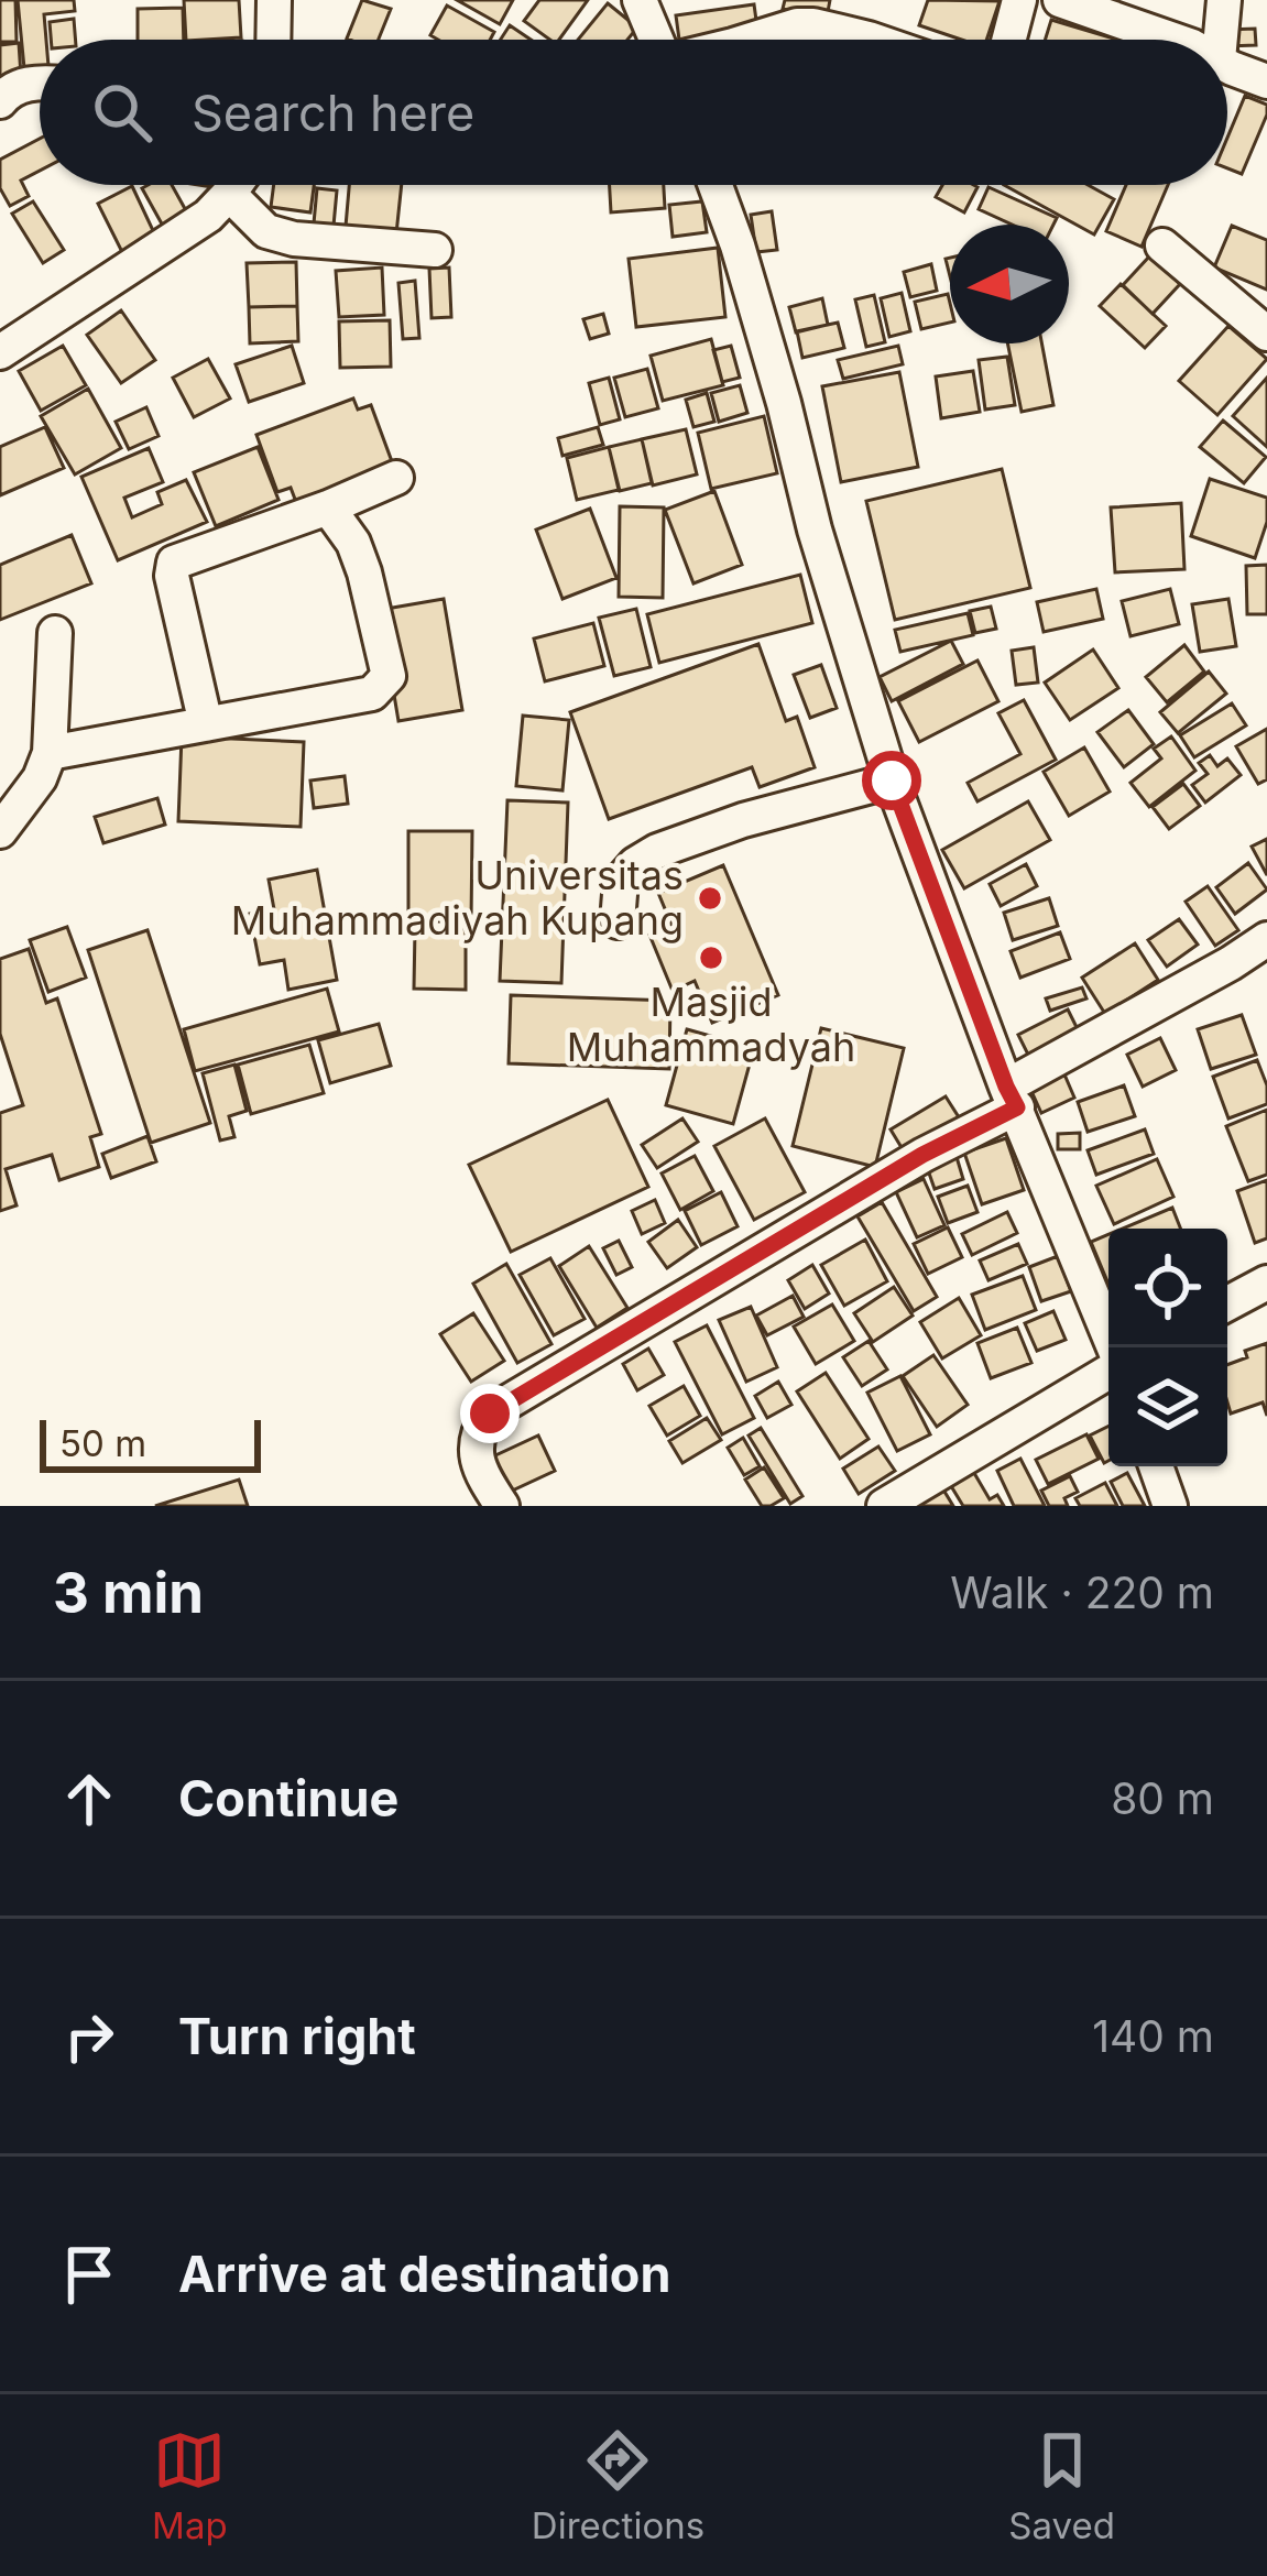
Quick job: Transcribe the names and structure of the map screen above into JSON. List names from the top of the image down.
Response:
{
  "places": ["Universitas Muhammadiyah Kupang", "Masjid Muhammadyah"],
  "scale_bar": "50 m",
  "north": "left",
  "page": {
    "search": "Search here",
    "scale": "50 m",
    "heading": ["3 min", "Walk · 220 m"],
    "list": [
      ["Continue", "80 m"],
      ["Turn right", "140 m"],
      "Arrive at destination"
    ],
    "nav": ["Map", "Directions", "Saved"]
  }
}
